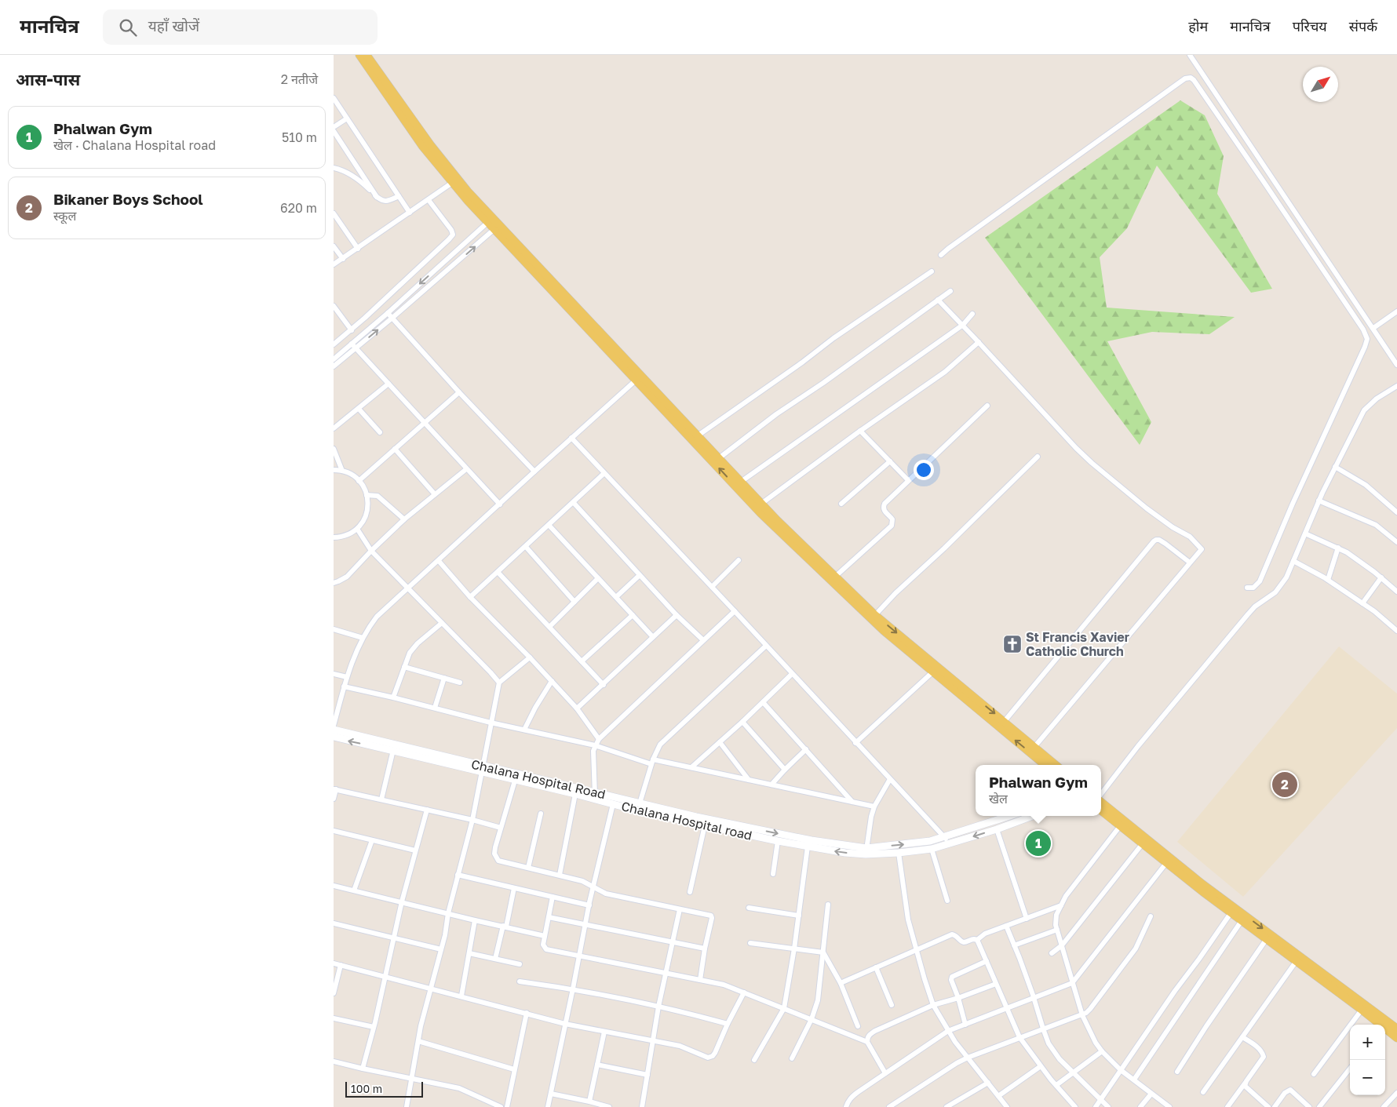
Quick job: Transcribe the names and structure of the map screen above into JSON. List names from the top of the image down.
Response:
{
  "streets": {
    "street": ["Chalana Hospital Road", "Chalana Hospital road"]
  },
  "crossings": [
    ["Chalana Hospital Road", "Chalana Hospital road"]
  ],
  "places": {
    "church": ["St Francis Xavier Catholic Church"]
  },
  "scale_bar": "100 m",
  "north": "top right",
  "page": {
    "header": "मानचित्र",
    "search": "यहाँ खोजें",
    "nav": [
      "होम",
      "मानचित्र",
      "परिचय",
      "संपर्क"
    ],
    "heading": ["आस-पास", "2 नतीजे"],
    "list": [
      {
        "mark": "1",
        "name": "Phalwan Gym",
        "note": "खेल · Chalana Hospital road",
        "value": "510 m"
      },
      {
        "mark": "2",
        "name": "Bikaner Boys School",
        "note": "स्कूल",
        "value": "620 m"
      }
    ],
    "popup": ["Phalwan Gym", "खेल"],
    "pins": ["2", "1"],
    "map_buttons": ["+", "−"],
    "scale": "100 m"
  }
}
